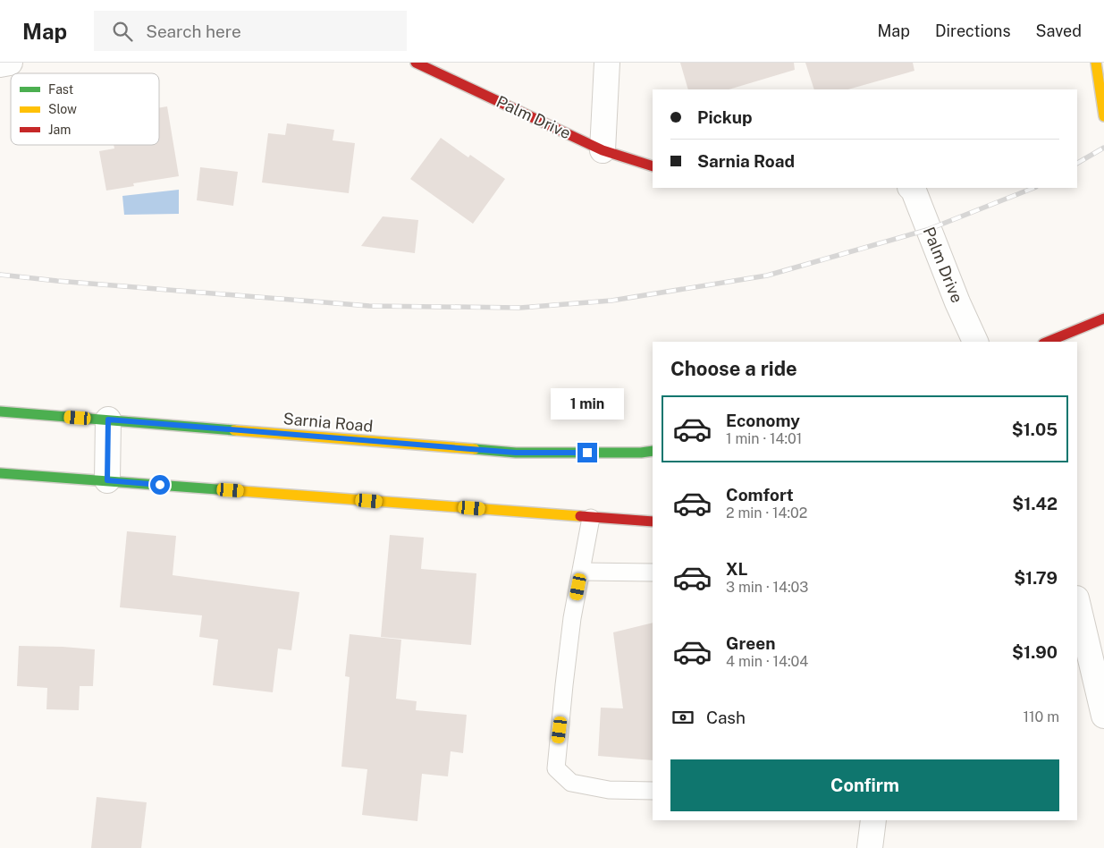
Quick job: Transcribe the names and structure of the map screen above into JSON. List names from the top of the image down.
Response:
{
  "streets": {
    "main road": ["Palm Drive", "Sarnia Road"]
  },
  "legend": ["Fast", "Slow", "Jam"],
  "page": {
    "header": "Map",
    "search": "Search here",
    "nav": ["Map", "Directions", "Saved"],
    "banner": ["Pickup", "Sarnia Road"],
    "heading": "Choose a ride",
    "bubble": "1 min",
    "list": [
      {
        "name": "Economy",
        "note": "1 min · 14:01",
        "value": "$1.05"
      },
      {
        "name": "Comfort",
        "note": "2 min · 14:02",
        "value": "$1.42"
      },
      {
        "name": "XL",
        "note": "3 min · 14:03",
        "value": "$1.79"
      },
      {
        "name": "Green",
        "note": "4 min · 14:04",
        "value": "$1.90"
      }
    ],
    "pay": ["Cash", "110 m"],
    "buttons": "Confirm"
  }
}
